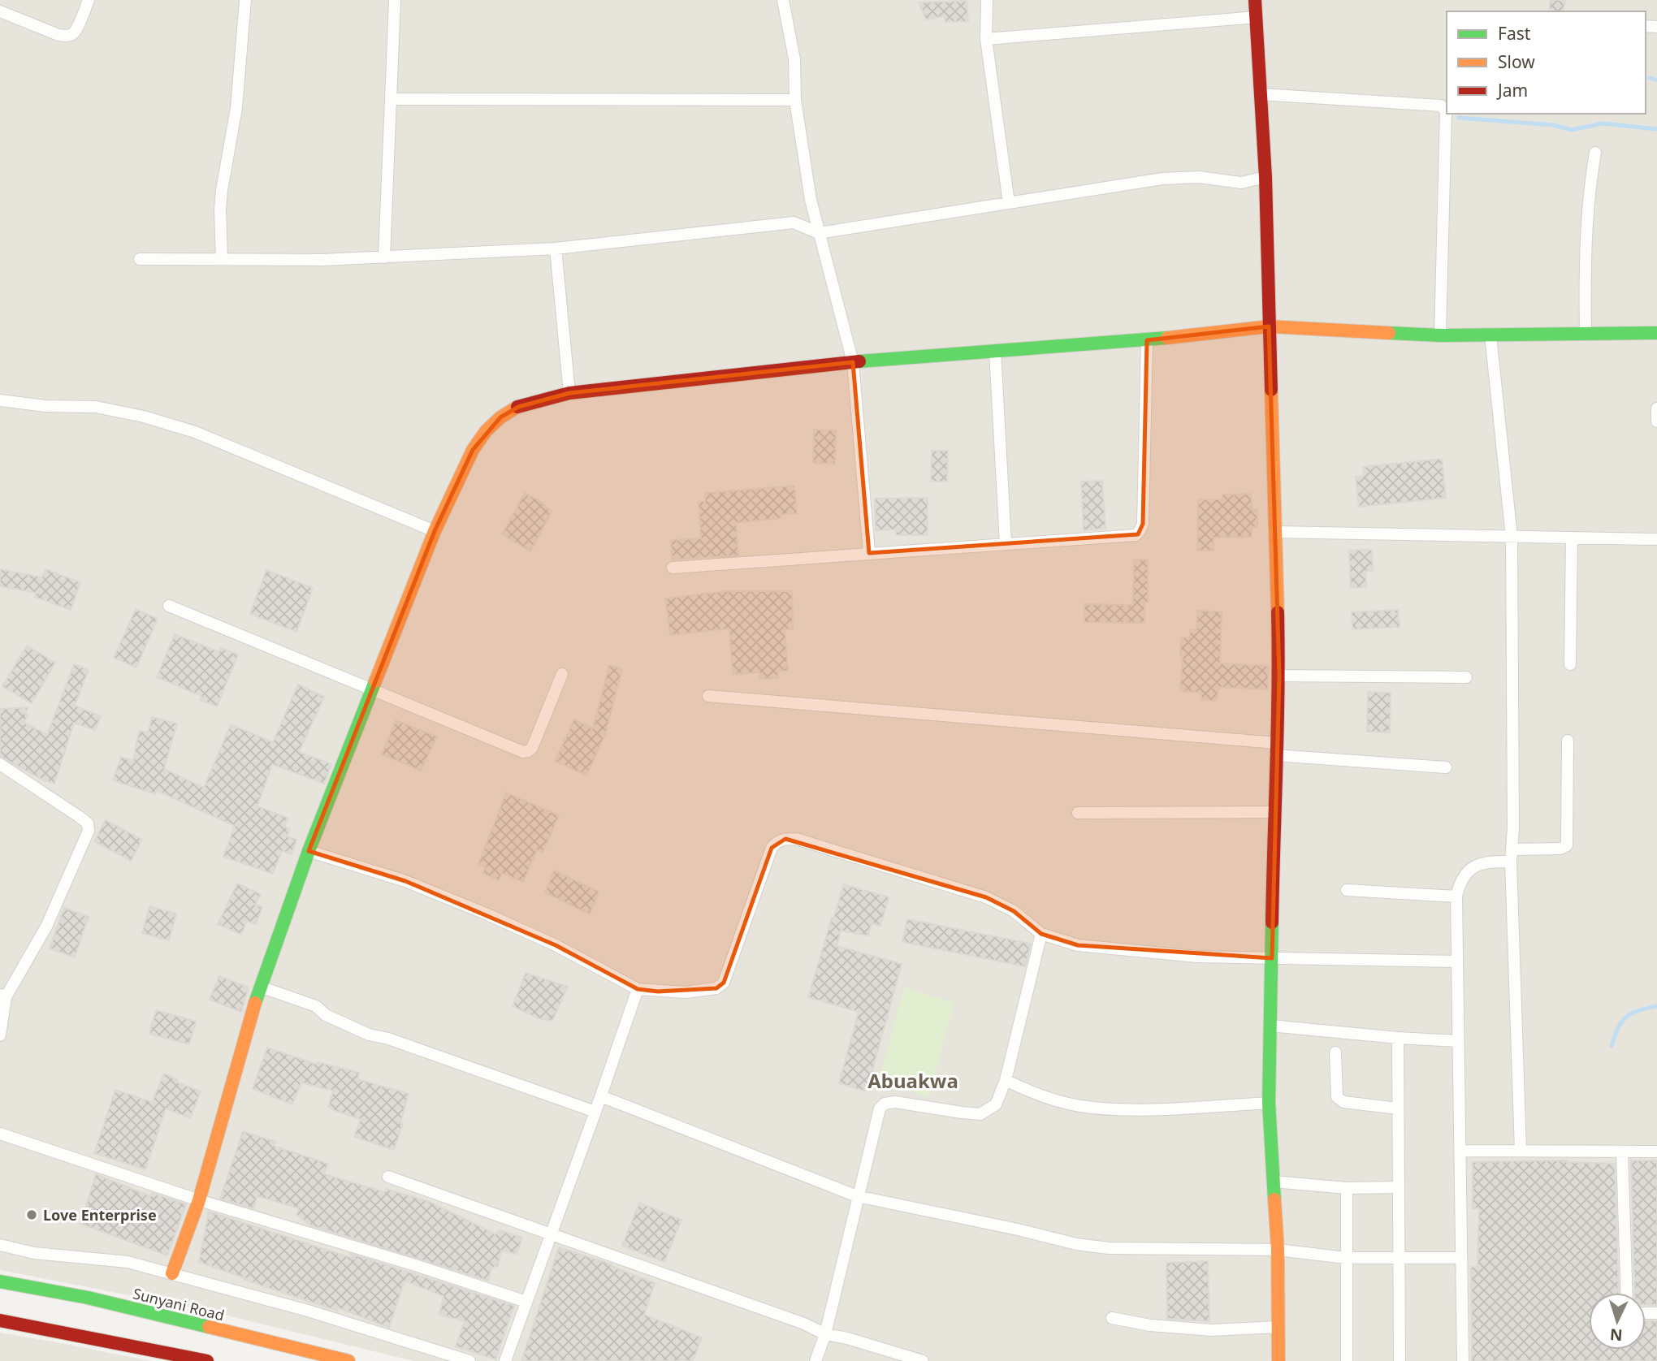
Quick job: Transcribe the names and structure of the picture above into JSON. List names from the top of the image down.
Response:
{
  "streets": {
    "street": ["Sunyani Road"]
  },
  "districts": ["Abuakwa"],
  "places": ["Love Enterprise"],
  "legend": ["Fast", "Slow", "Jam"],
  "north": "bottom"
}
